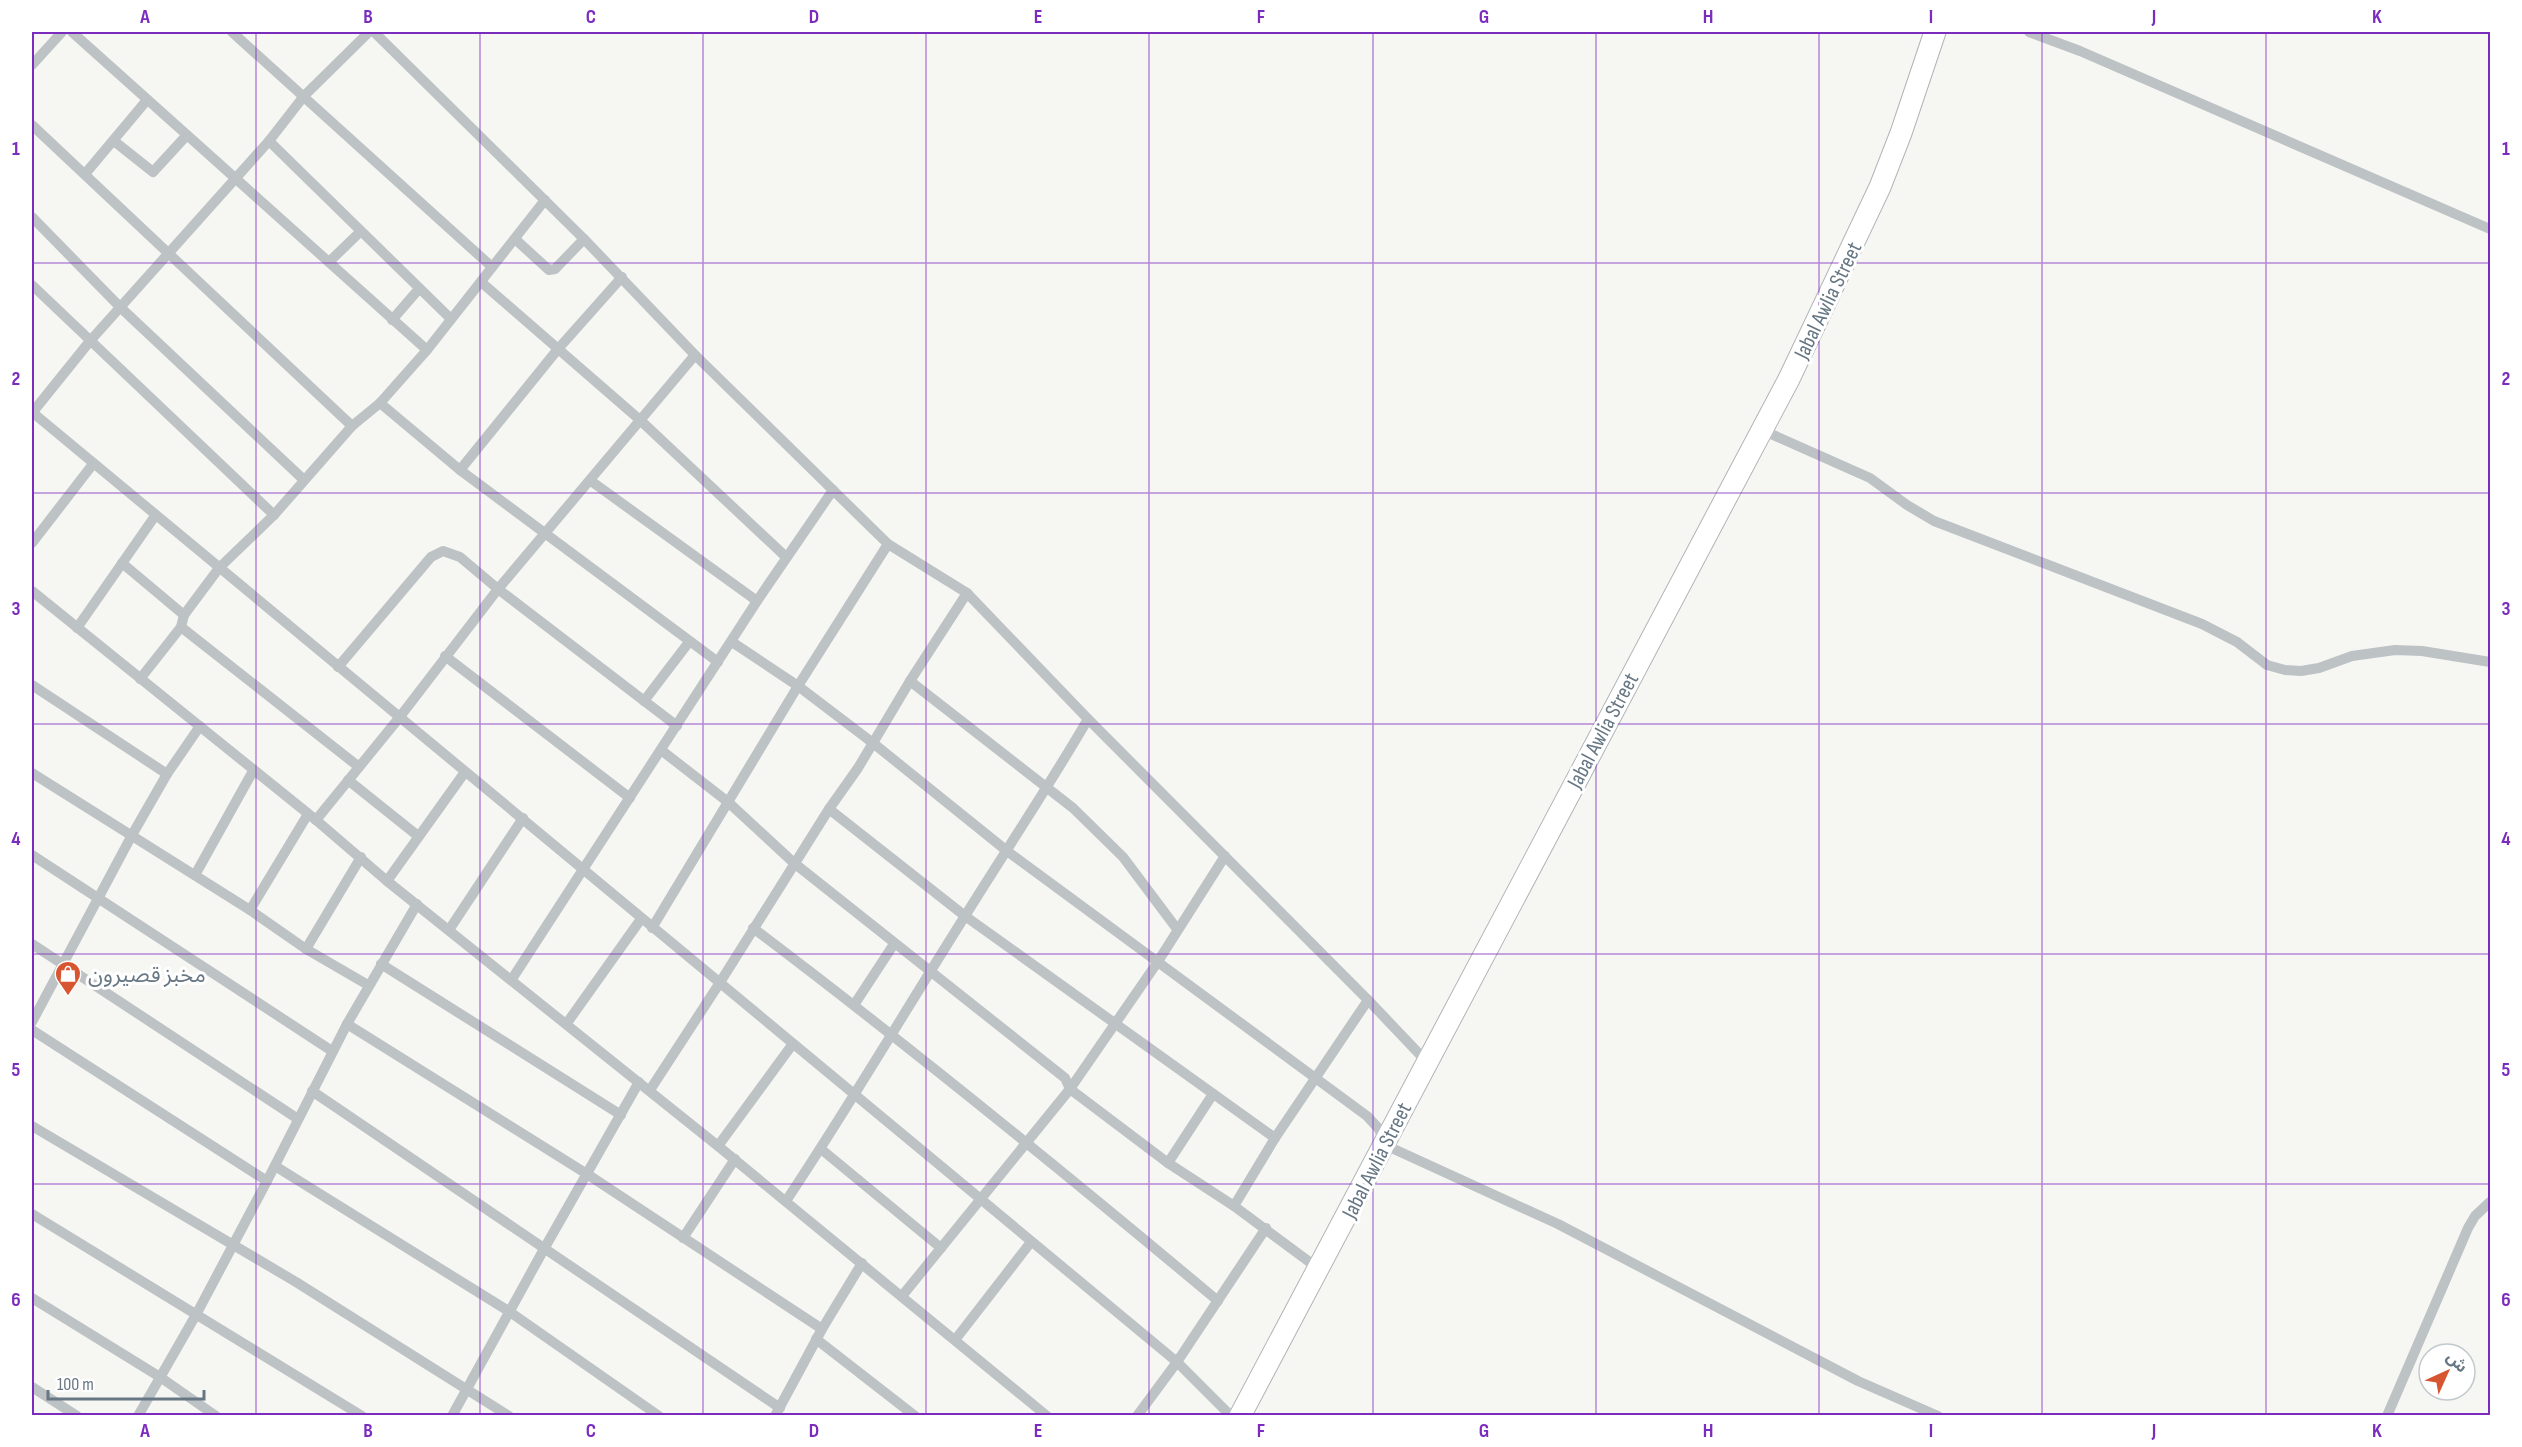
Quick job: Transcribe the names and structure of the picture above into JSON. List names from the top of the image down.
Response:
{
  "streets": {
    "highway": ["Jabal Awlia Street"]
  },
  "places": {
    "shop": ["مخبز قصيرون"]
  },
  "scale_bar": "100 m",
  "north": "top right",
  "grid": {
    "columns": [
      "A",
      "B",
      "C",
      "D",
      "E",
      "F",
      "G",
      "H",
      "I",
      "J",
      "K"
    ],
    "rows": [
      "1",
      "2",
      "3",
      "4",
      "5",
      "6"
    ]
  }
}
